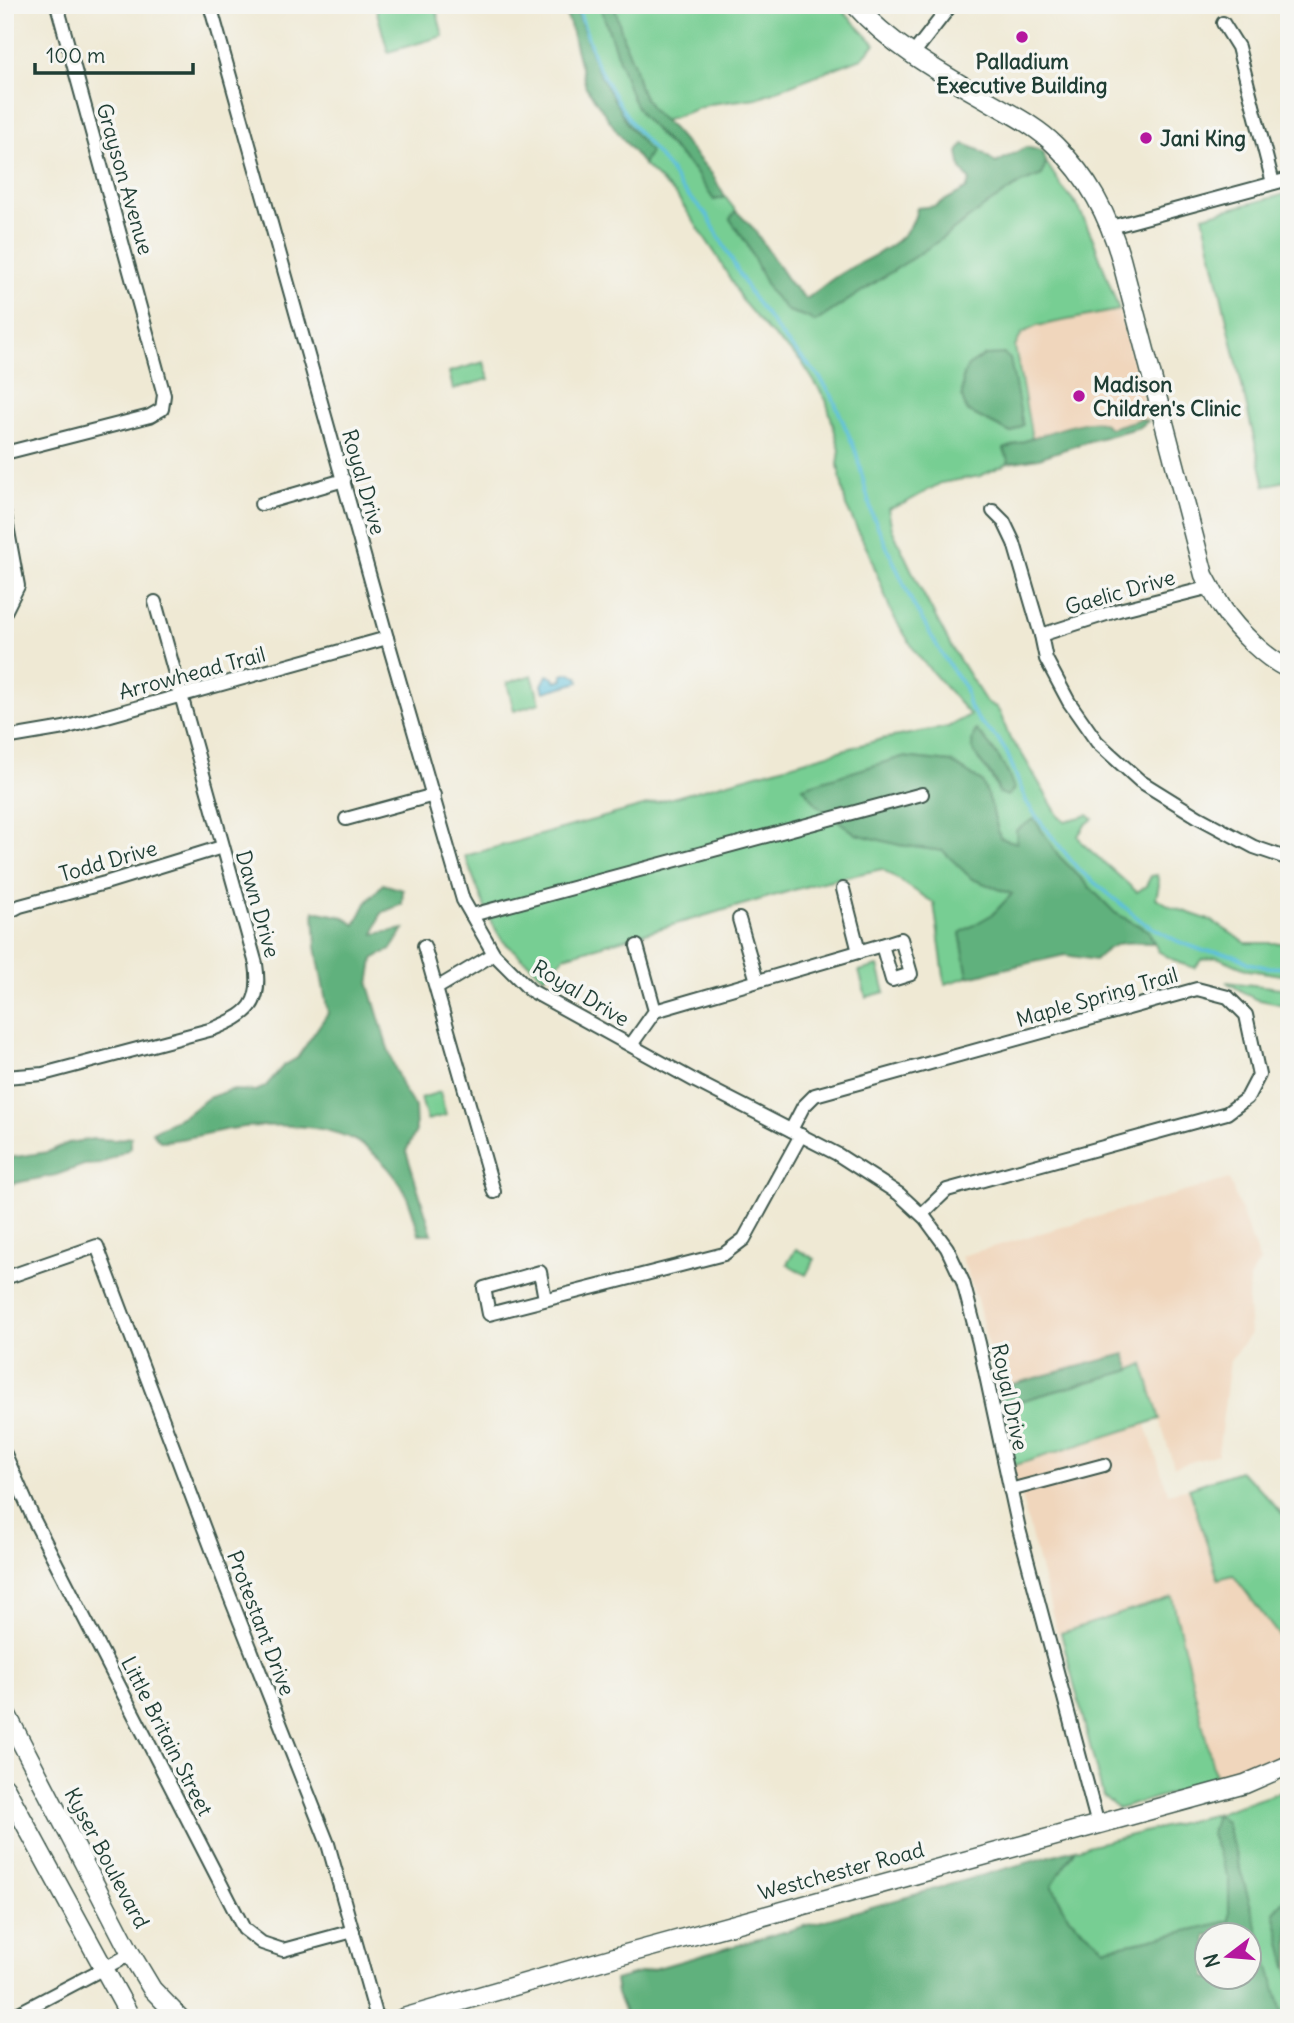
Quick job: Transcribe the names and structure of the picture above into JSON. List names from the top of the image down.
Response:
{
  "streets": {
    "street": [
      "Grayson Avenue",
      "Royal Drive",
      "Gaelic Drive",
      "Arrowhead Trail",
      "Todd Drive",
      "Dawn Drive",
      "Maple Spring Trail",
      "Protestant Drive",
      "Little Britain Street",
      "Kyser Boulevard",
      "Westchester Road"
    ]
  },
  "crossings": [
    ["Royal Drive", "Arrowhead Trail"],
    ["Royal Drive", "Maple Spring Trail"],
    ["Royal Drive", "Westchester Road"],
    ["Arrowhead Trail", "Dawn Drive"],
    ["Todd Drive", "Dawn Drive"],
    ["Protestant Drive", "Little Britain Street"]
  ],
  "places": ["Palladium Executive Building", "Jani King", "Madison Children's Clinic"],
  "scale_bar": "100 m",
  "north": "left"
}
